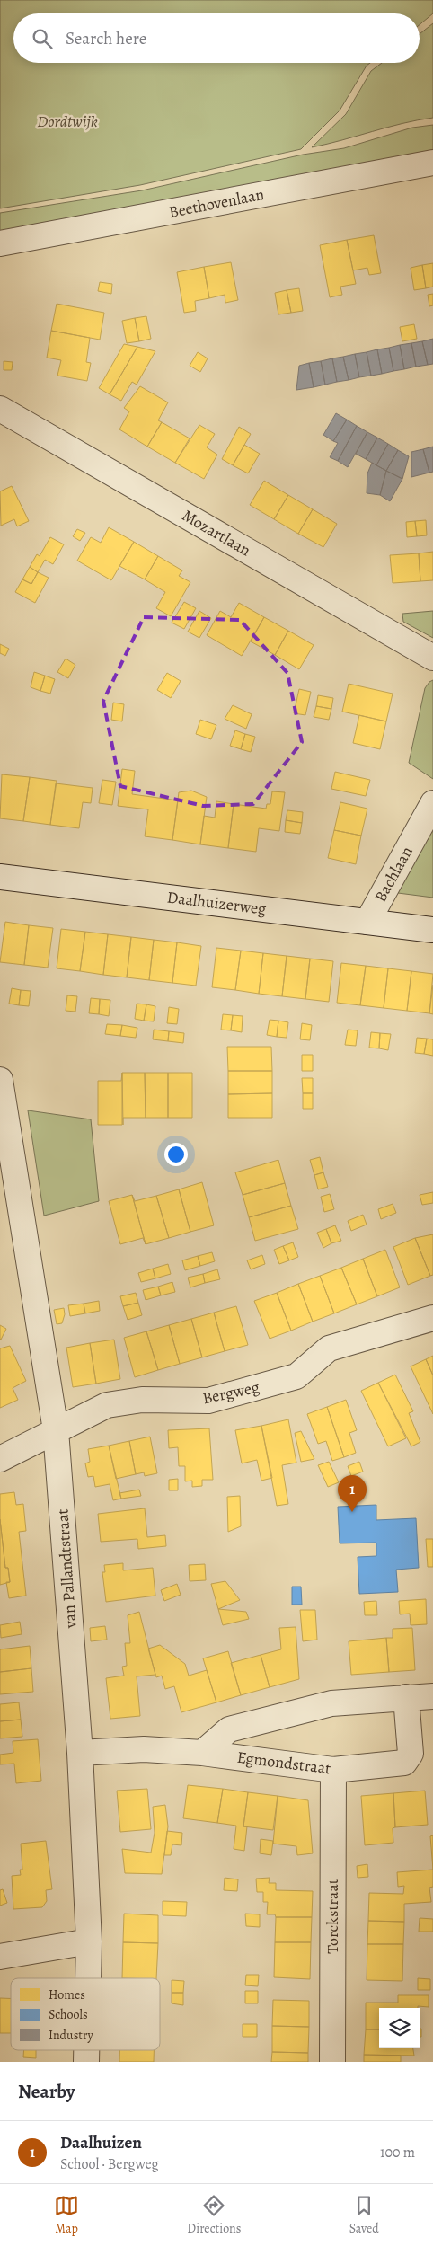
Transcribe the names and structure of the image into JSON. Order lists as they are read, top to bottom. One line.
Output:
{"streets":{"street":["Beethovenlaan","Mozartlaan","Bachlaan","Daalhuizerweg","Bergweg","van Pallandtstraat","Egmondstraat","Torckstraat"]},"crossings":[["Bachlaan","Daalhuizerweg"],["Bergweg","van Pallandtstraat"],["van Pallandtstraat","Egmondstraat"],["Egmondstraat","Torckstraat"]],"parks":["Dordtwijk"],"legend":["Homes","Schools","Industry"],"page":{"search":"Search here","pins":"1","heading":"Nearby","list":[{"mark":"1","name":"Daalhuizen","note":"School · Bergweg","value":"100 m"}],"nav":["Map","Directions","Saved"]}}
